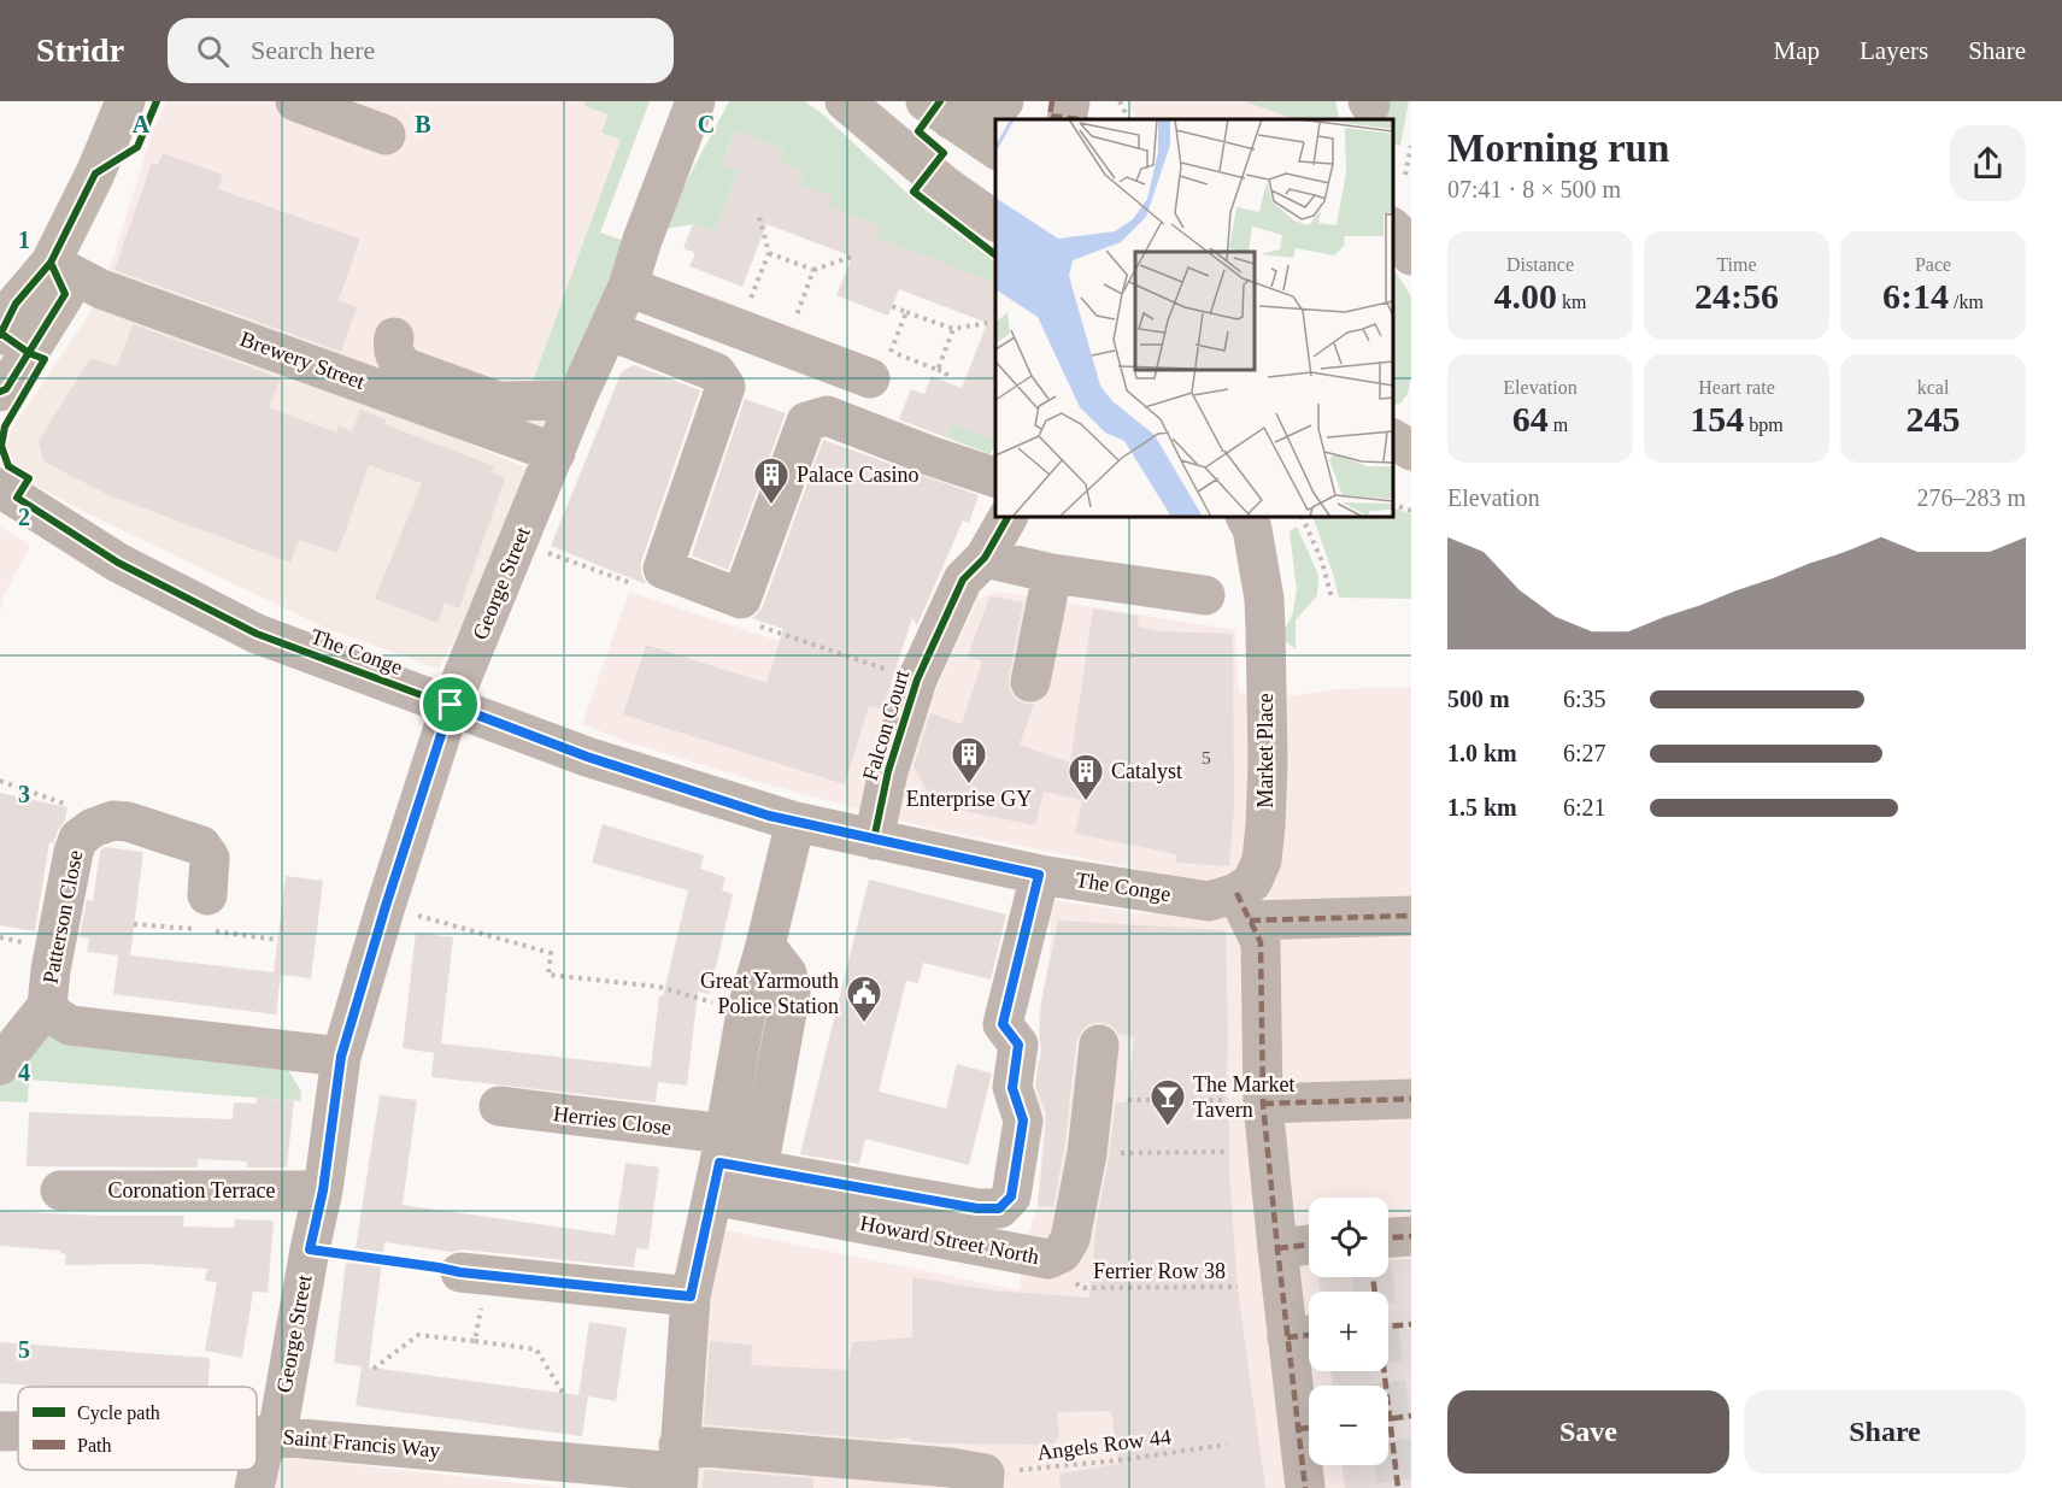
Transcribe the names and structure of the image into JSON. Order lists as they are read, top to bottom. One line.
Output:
{"streets":{"street":["Brewery Street","George Street","The Conge","Falcon Court","Market Place","Patterson Close","Herries Close","Coronation Terrace","Howard Street North","Saint Francis Way"],"path":["Ferrier Row 38","Angels Row 44"]},"crossings":[["Brewery Street","George Street"],["George Street","The Conge"],["George Street","Patterson Close"],["George Street","Coronation Terrace"],["George Street","Saint Francis Way"],["The Conge","Falcon Court"],["The Conge","Market Place"],["Herries Close","Howard Street North"],["Howard Street North","Ferrier Row 38"],["Saint Francis Way","Angels Row 44"]],"places":{"building":["Palace Casino","Enterprise GY","Catalyst"],"public building":["Great Yarmouth Police Station"],"bar":["The Market Tavern"]},"house_numbers":["5"],"legend":["Cycle path","Path"],"page":{"header":"Stridr","search":"Search here","nav":["Map","Layers","Share"],"heading":["Morning run","07:41 · 8 × 500 m"],"stats":[["Distance","4.00 km"],["Time","24:56"],["Pace","6:14 /km"],["Elevation","64 m"],["Heart rate","154 bpm"],["kcal","245"]],"chart":["Elevation","276–283 m"],"list":[{"name":"500 m","note":"6:35"},{"name":"1.0 km","note":"6:27"},{"name":"1.5 km","note":"6:21"}],"map_buttons":["+","−"],"buttons":["Save","Share"]},"grid":{"columns":["A","B","C"],"rows":["1","2","3","4","5"]}}
